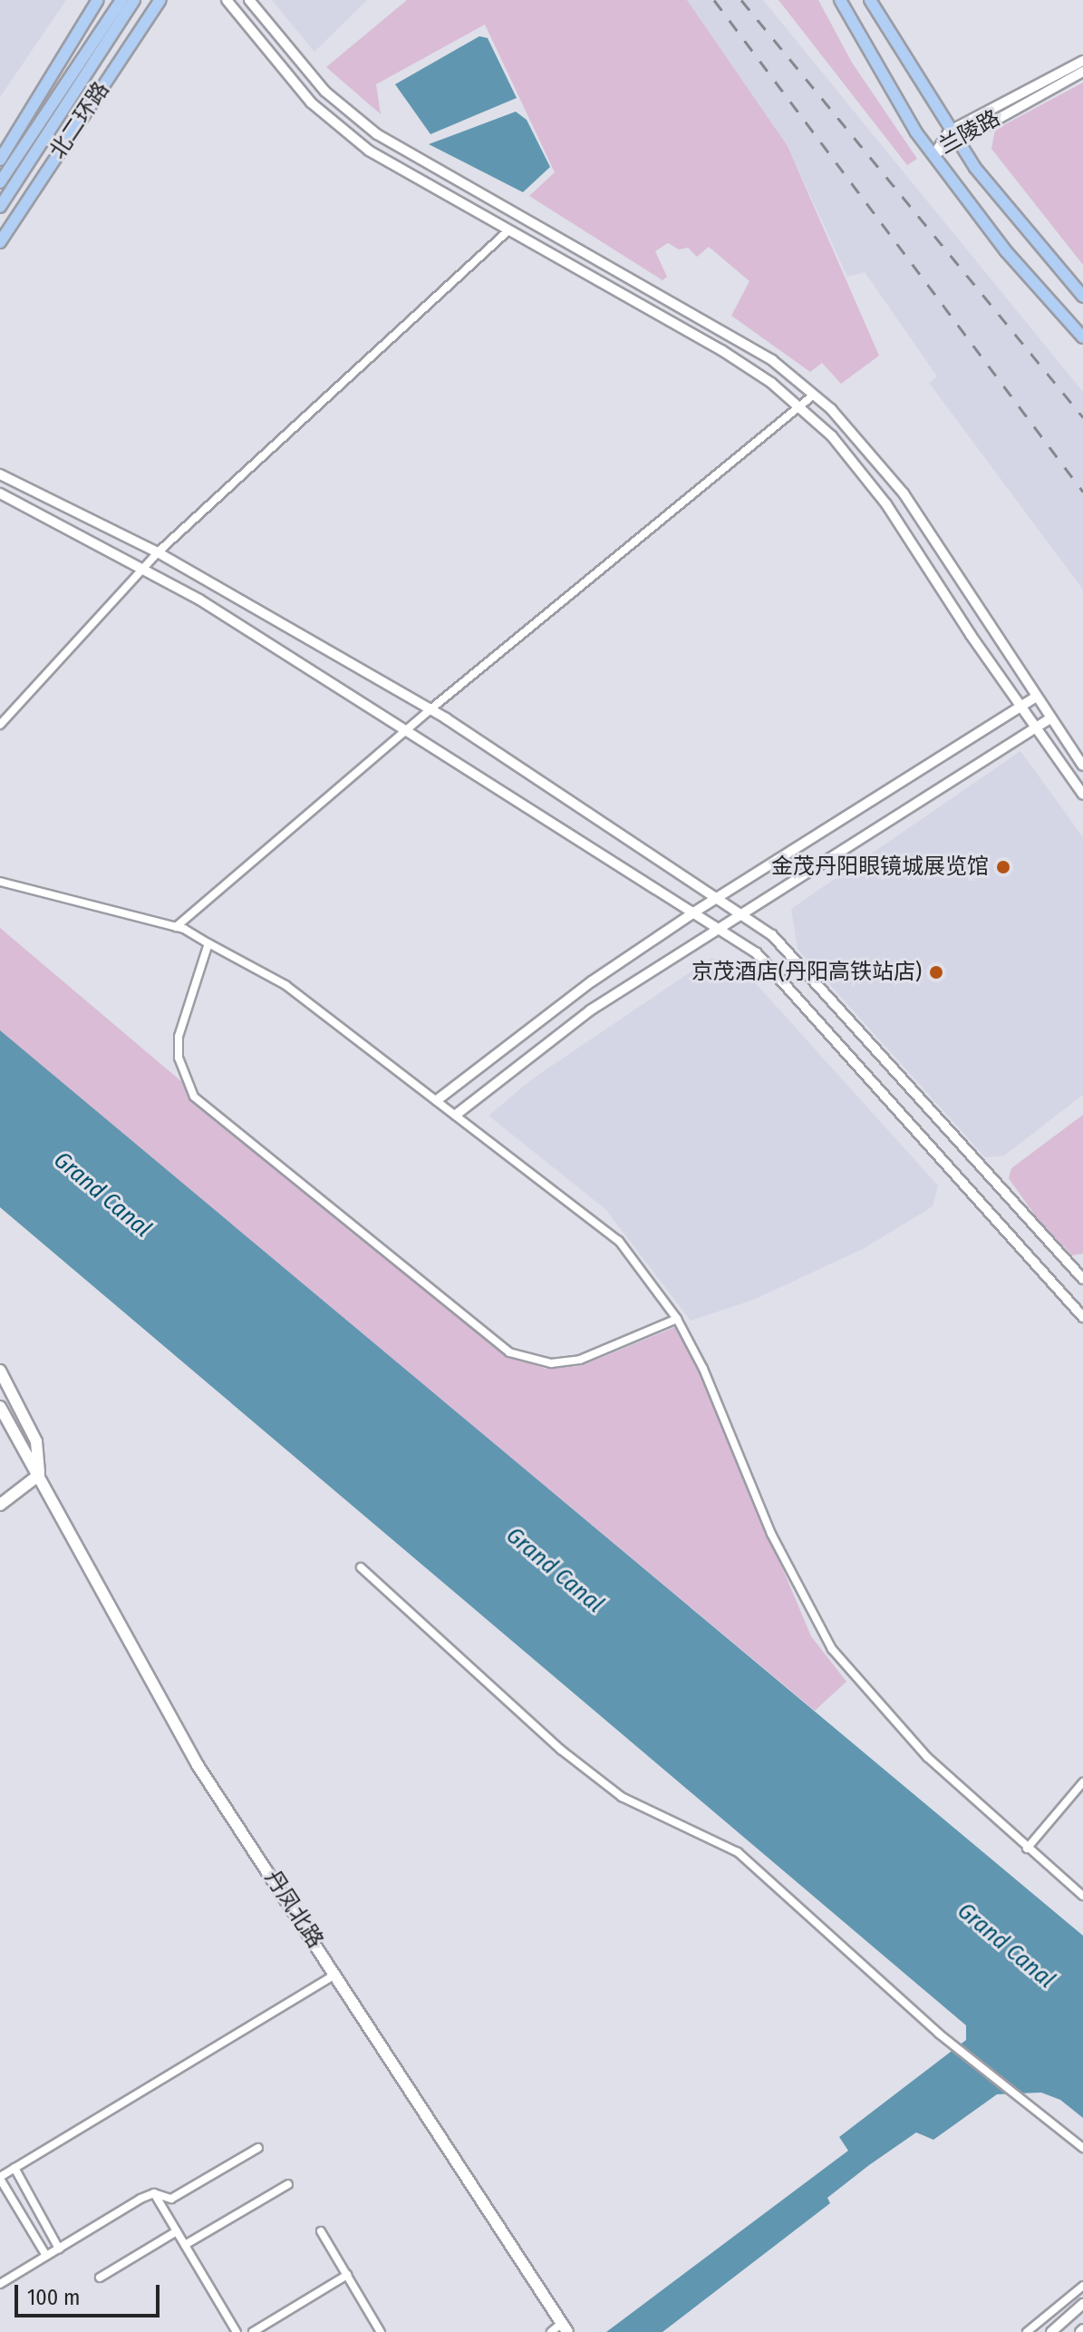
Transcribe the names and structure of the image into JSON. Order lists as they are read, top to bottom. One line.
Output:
{"streets":{"main road":["北二环路","丹凤北路"],"street":["兰陵路"]},"water":["Grand Canal"],"places":["金茂丹阳眼镜城展览馆","京茂酒店(丹阳高铁站店)"],"scale_bar":"100 m"}
